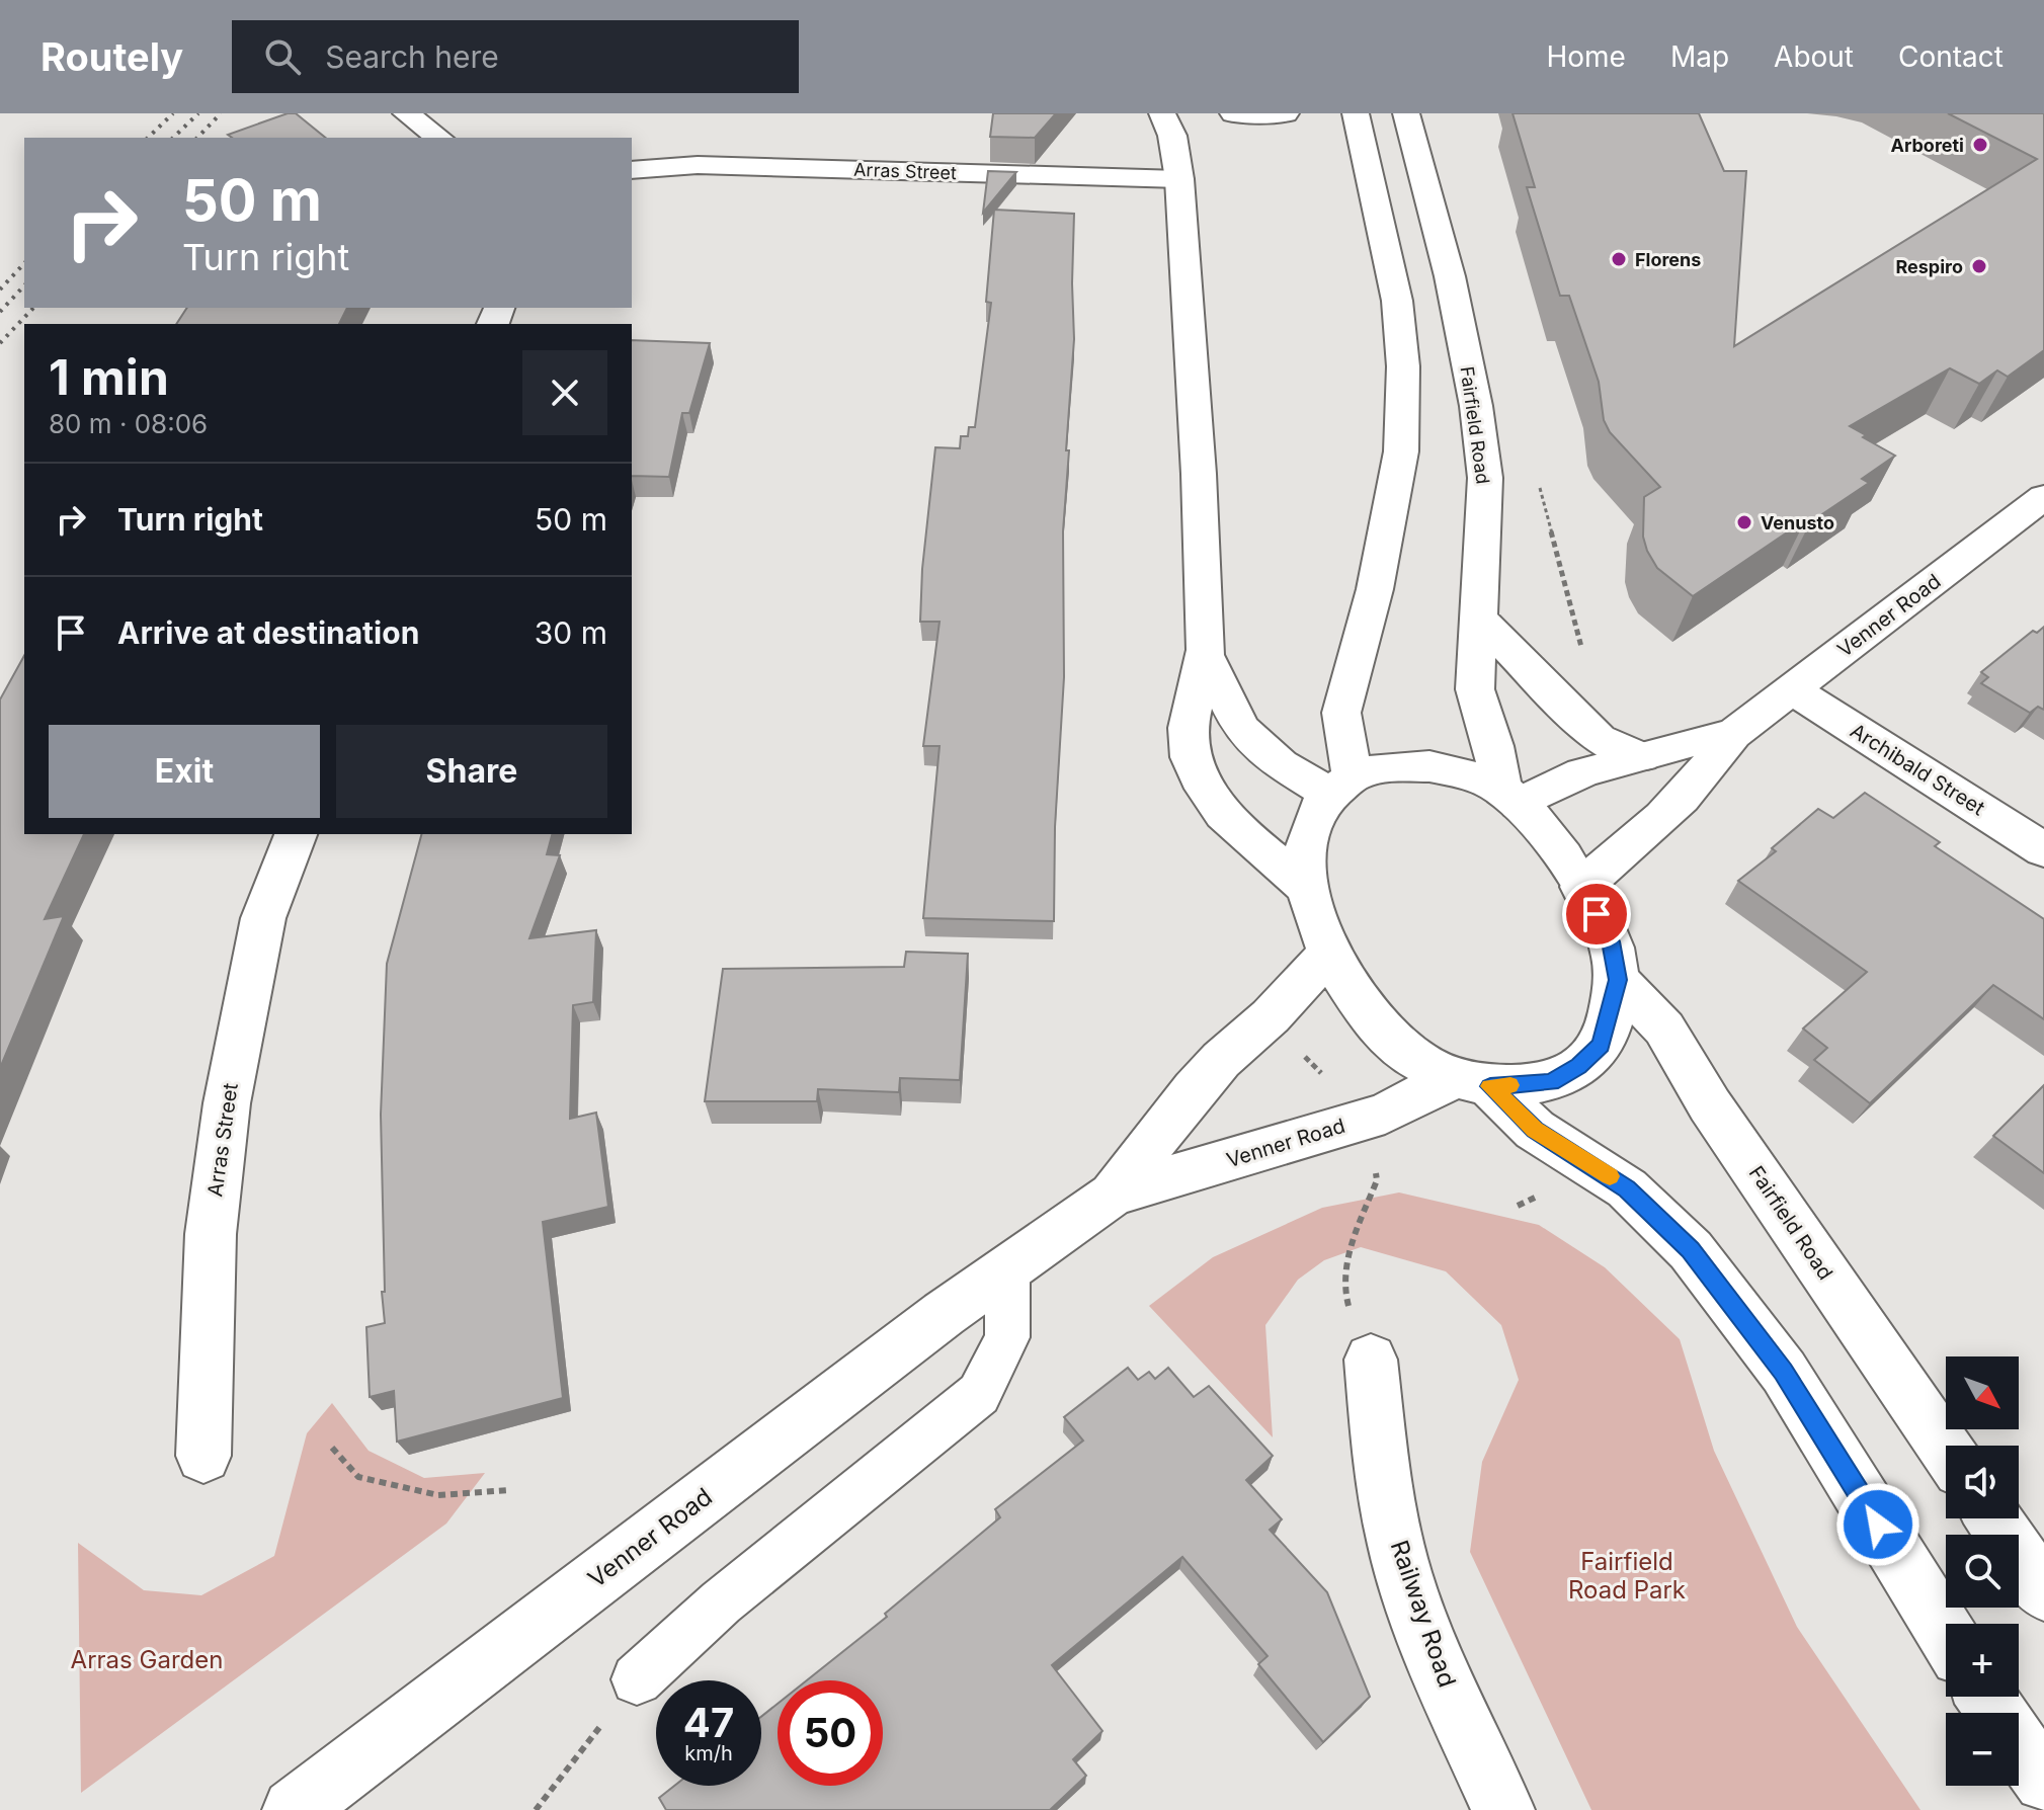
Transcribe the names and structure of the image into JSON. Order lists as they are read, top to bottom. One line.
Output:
{"streets":{"street":["Arras Street","Fairfield Road","Venner Road","Archibald Street","Railway Road"]},"crossings":[["Fairfield Road","Venner Road"],["Venner Road","Archibald Street"]],"parks":["Fairfield Road Park","Arras Garden"],"places":["Arboreti","Florens","Respiro","Venusto"],"north":"bottom right","page":{"header":"Routely","search":"Search here","nav":["Home","Map","About","Contact"],"turn":["50 m","Turn right"],"heading":["1 min","80 m · 08:06"],"list":[{"name":"Turn right","value":"50 m"},{"name":"Arrive at destination","value":"30 m"}],"buttons":["Exit","Share"],"map_buttons":["+","−"],"speed":"47 km/h","limit":"50"}}
